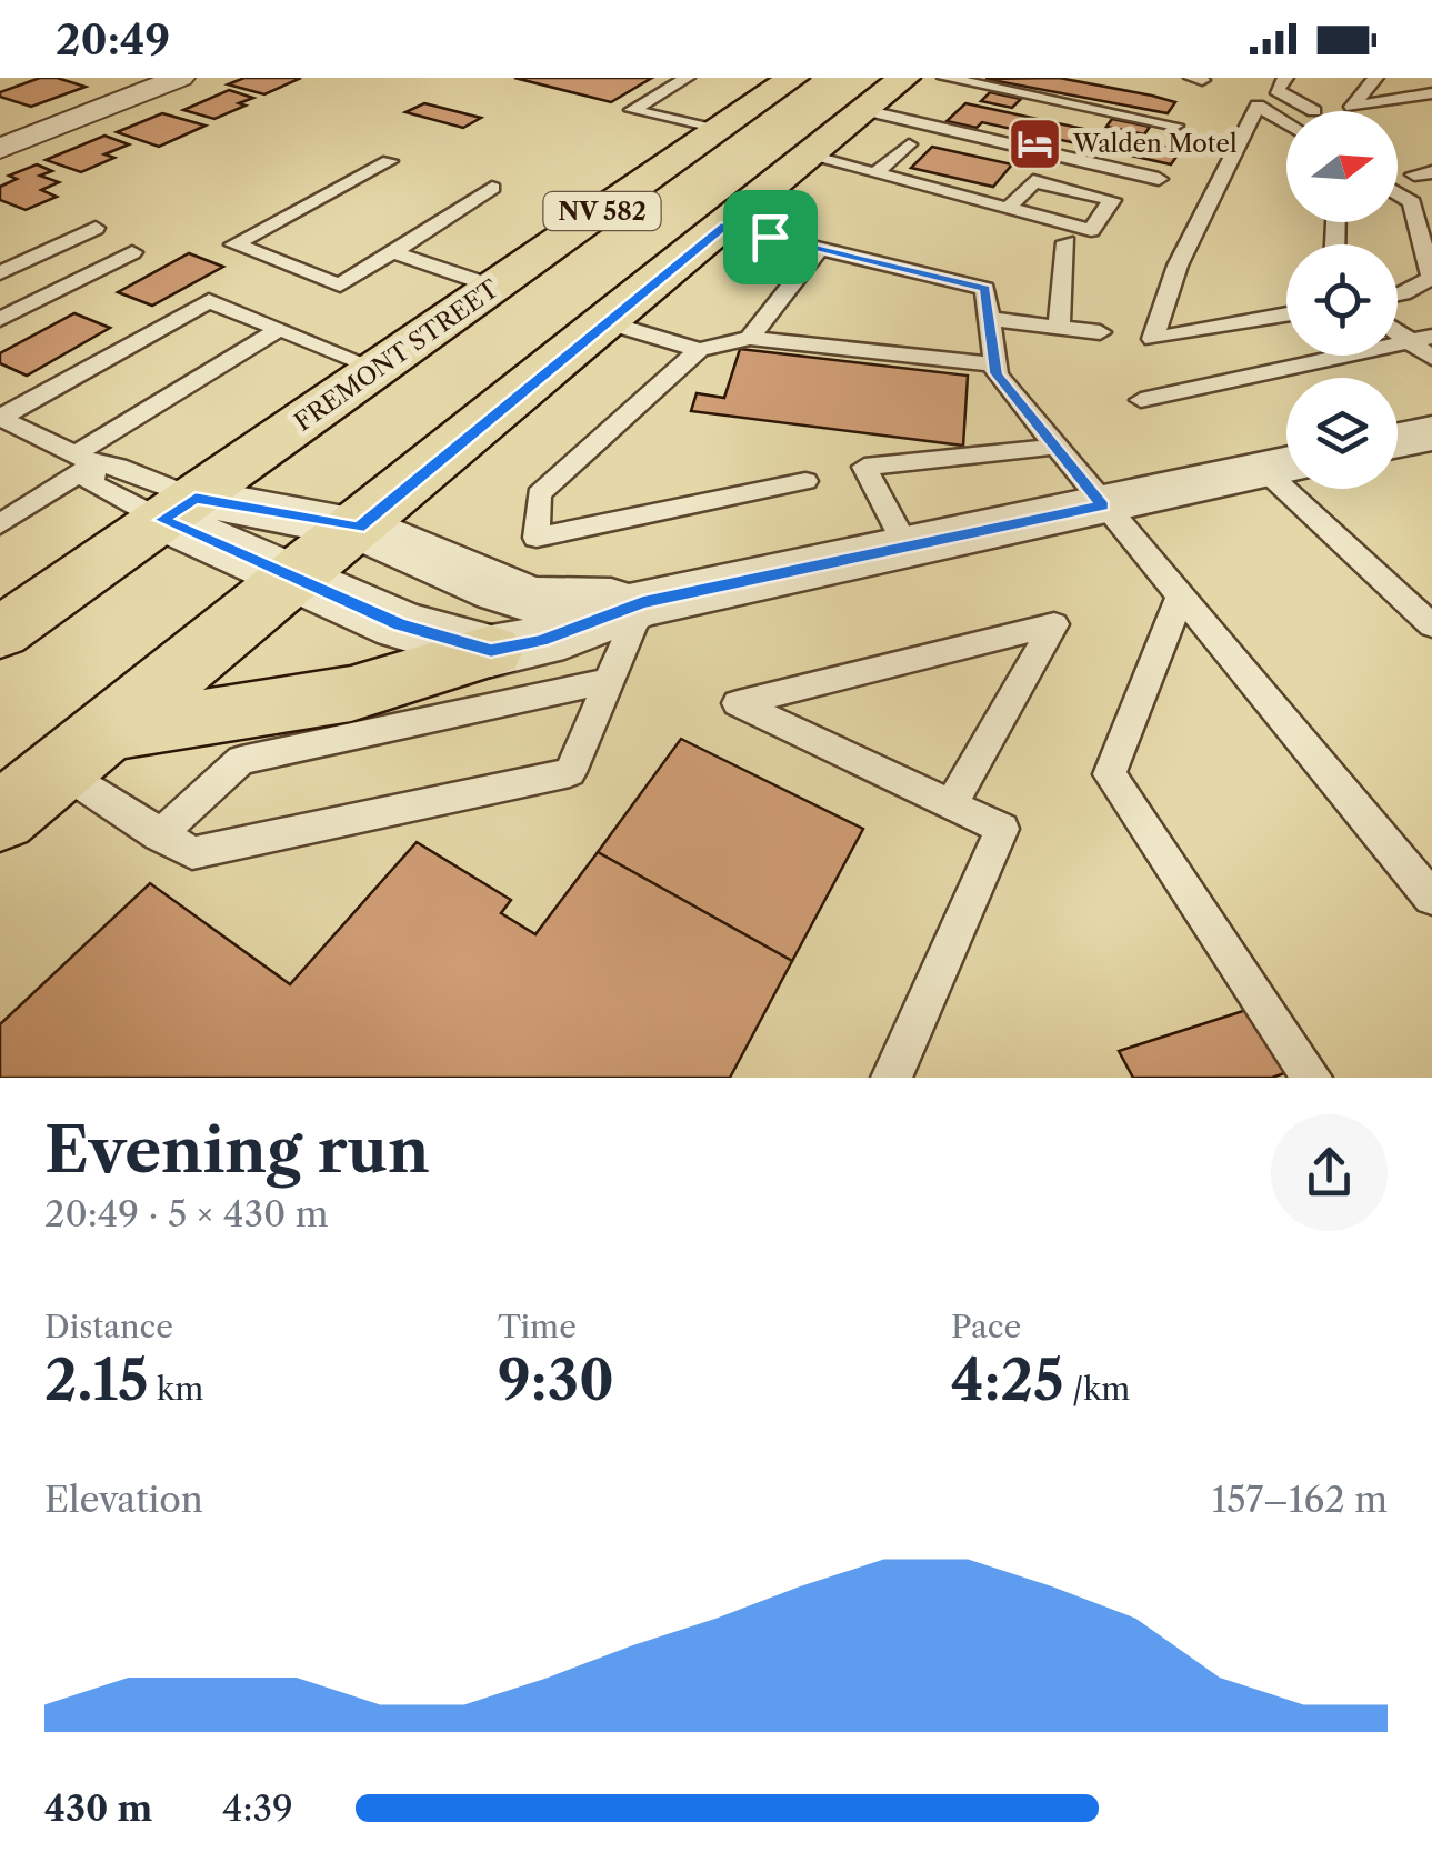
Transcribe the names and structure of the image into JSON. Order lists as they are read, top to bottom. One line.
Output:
{"streets":{"main road":["NV 582","FREMONT STREET"]},"places":{"hotel":["Walden Motel"]},"north":"right","page":{"status":"20:49","heading":["Evening run","20:49 · 5 × 430 m"],"stats":[["Distance","2.15 km"],["Time","9:30"],["Pace","4:25 /km"]],"chart":["Elevation","157–162 m"],"list":[{"name":"430 m","note":"4:39"}]}}
